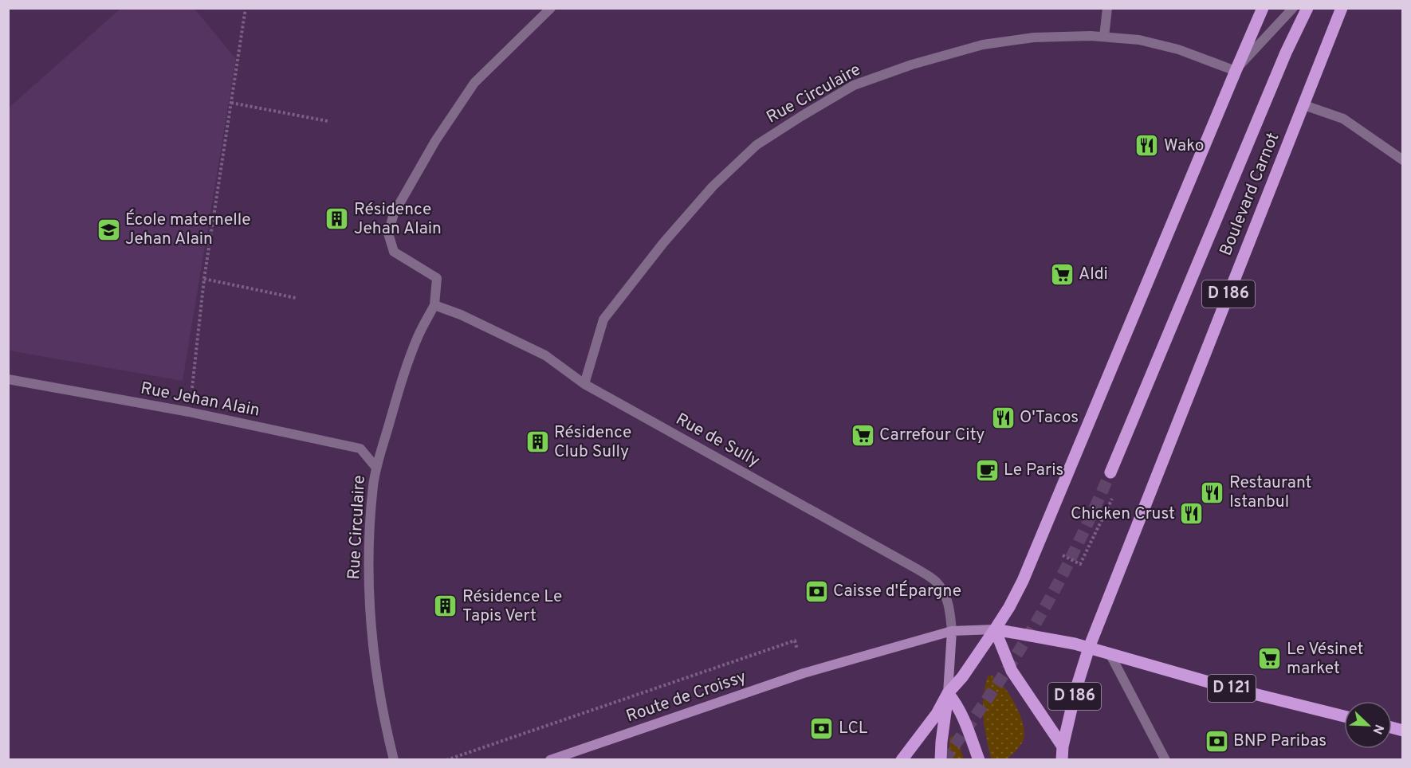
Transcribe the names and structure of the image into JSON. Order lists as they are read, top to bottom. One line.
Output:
{"streets":{"main road":["Boulevard Carnot","D 186","D 121","Route de Croissy"],"street":["Rue Circulaire","Rue Jehan Alain","Rue de Sully"]},"crossings":[["Rue Circulaire","Rue Jehan Alain"],["Rue Circulaire","Rue de Sully"],["Boulevard Carnot","D 186"],["Boulevard Carnot","D 121"],["D 186","D 121"],["Rue de Sully","Route de Croissy"]],"places":{"restaurant":["Wako","O'Tacos","Restaurant Istanbul","Chicken Crust"],"building":["Résidence Jehan Alain","Résidence Club Sully","Résidence Le Tapis Vert"],"school or university":["École maternelle Jehan Alain"],"supermarket":["Aldi","Carrefour City","Le Vésinet market"],"cafe":["Le Paris"],"bank":["Caisse d'Épargne","LCL","BNP Paribas"]},"north":"bottom right"}
